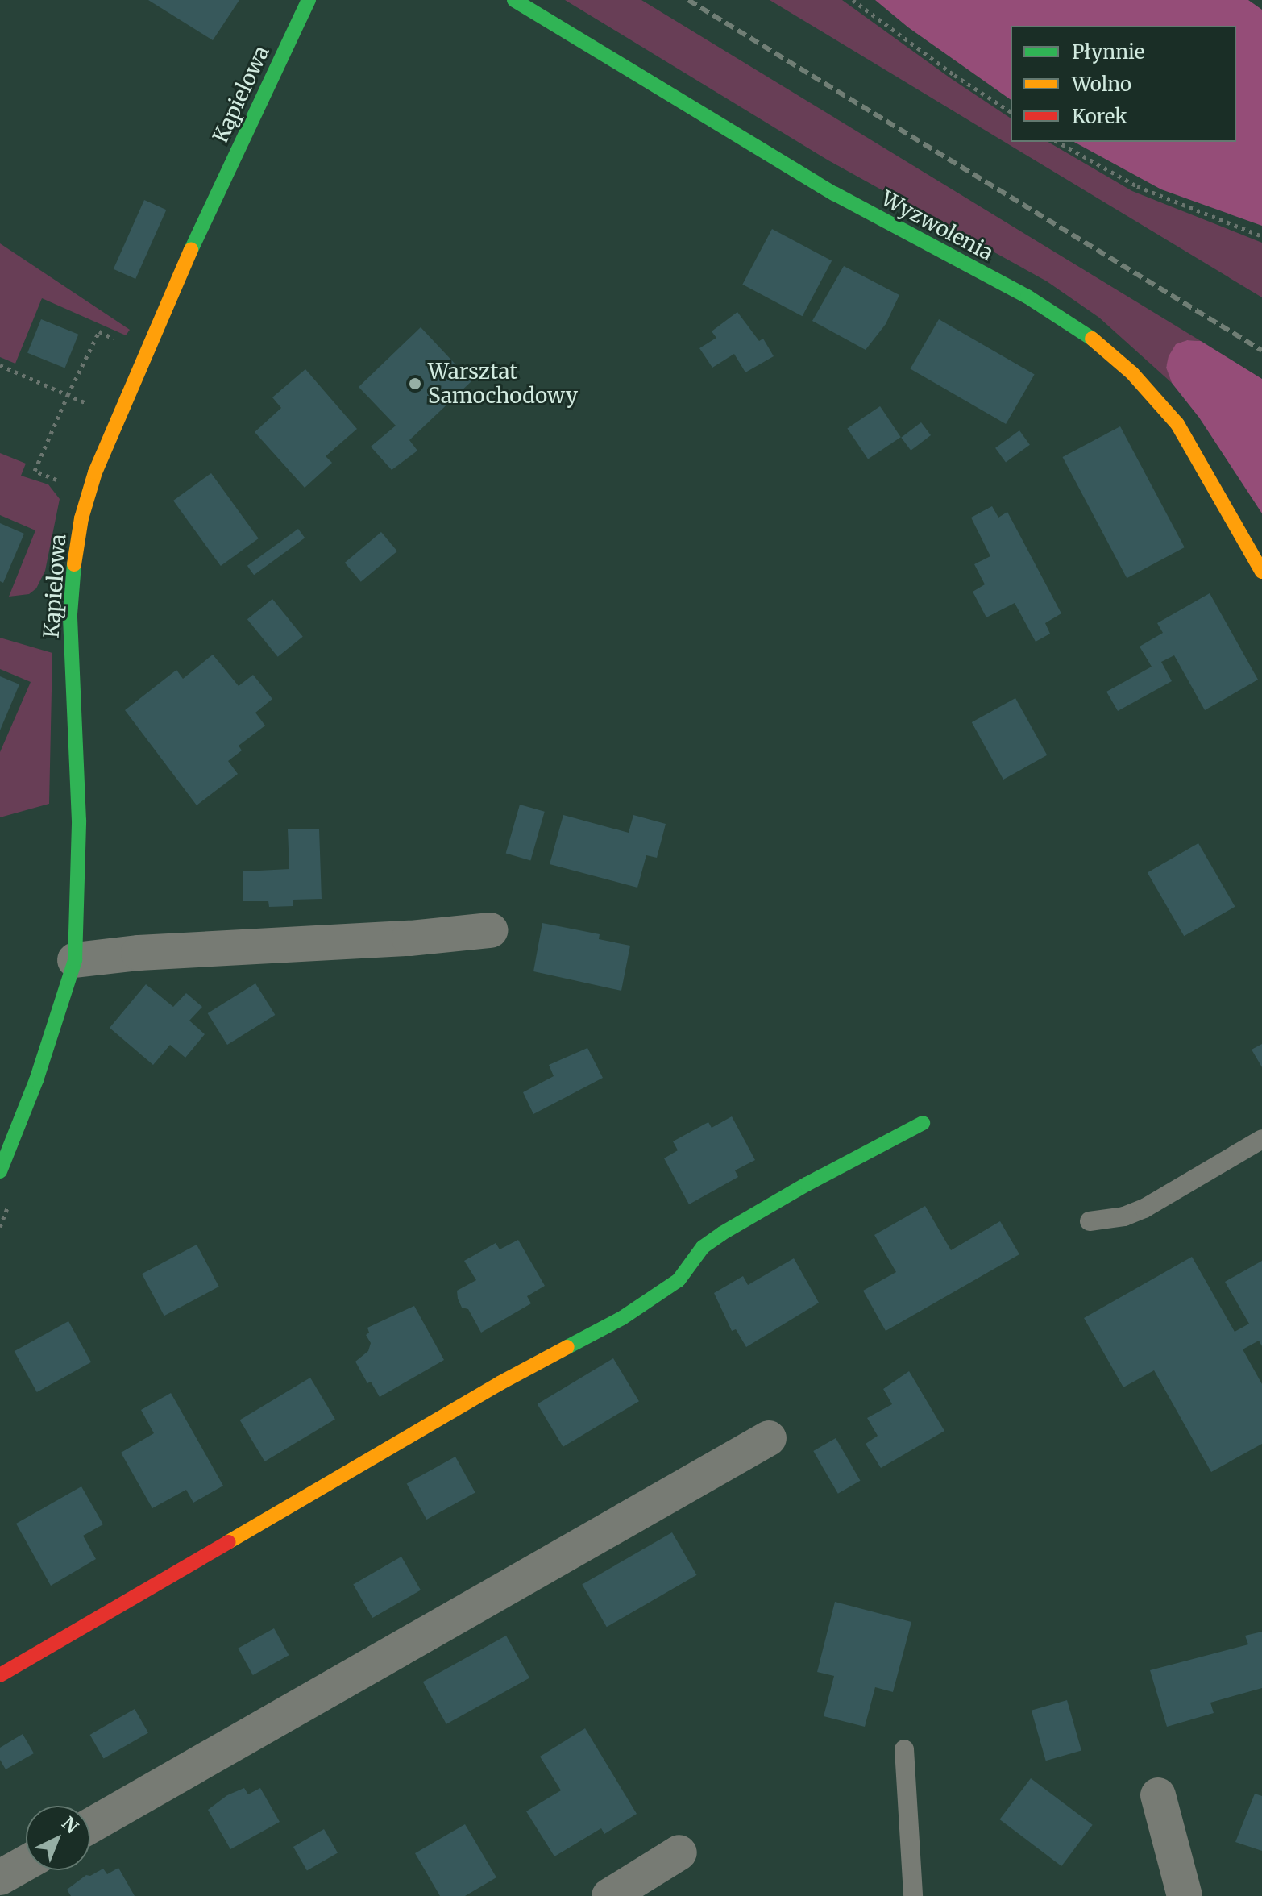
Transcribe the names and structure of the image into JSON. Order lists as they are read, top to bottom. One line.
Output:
{"streets":{"street":["Kąpielowa","Wyzwolenia"]},"places":["Warsztat Samochodowy"],"legend":["Płynnie","Wolno","Korek"],"north":"top right"}
